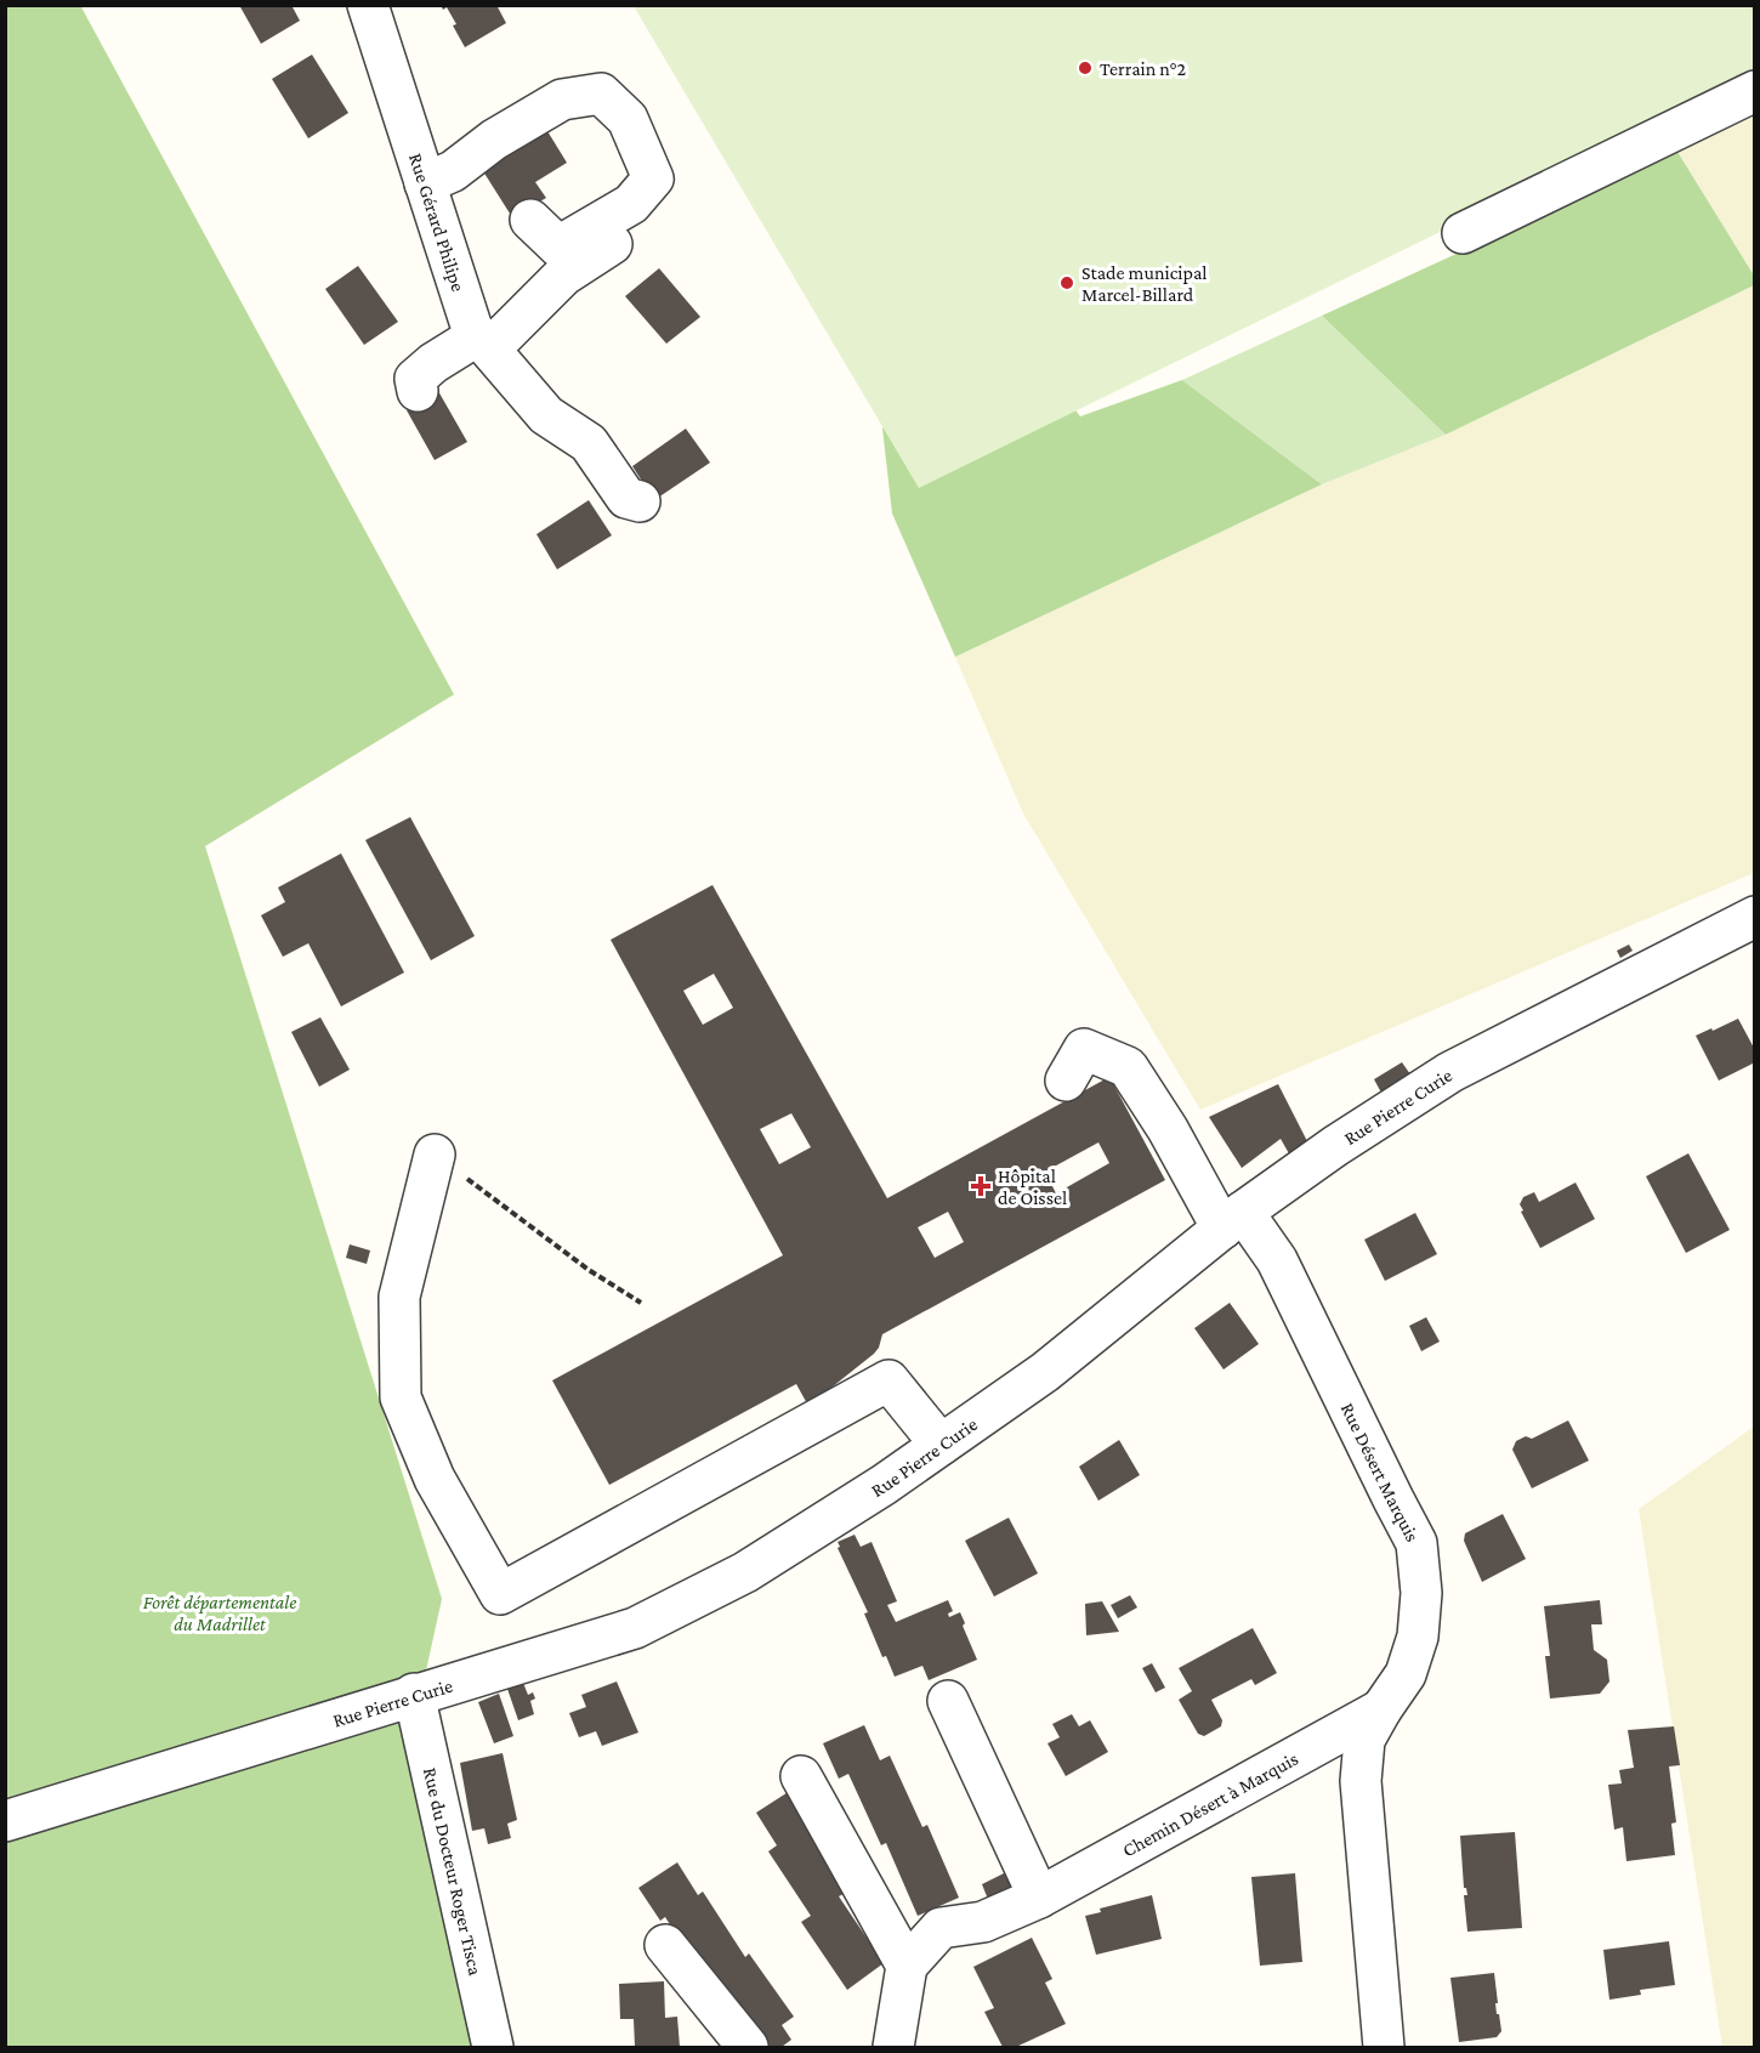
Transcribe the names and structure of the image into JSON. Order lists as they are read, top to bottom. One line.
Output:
{"streets":{"street":["Rue Gérard Philipe","Rue Pierre Curie","Rue Désert Marquis","Chemin Désert à Marquis","Rue du Docteur Roger Tisca"]},"crossings":[["Rue Pierre Curie","Rue Désert Marquis"],["Rue Pierre Curie","Rue du Docteur Roger Tisca"],["Rue Désert Marquis","Chemin Désert à Marquis"]],"parks":["Forêt départementale du Madrillet"],"places":{"other":["Terrain n°2","Stade municipal Marcel-Billard"],"health":["Hôpital de Oissel"]}}
